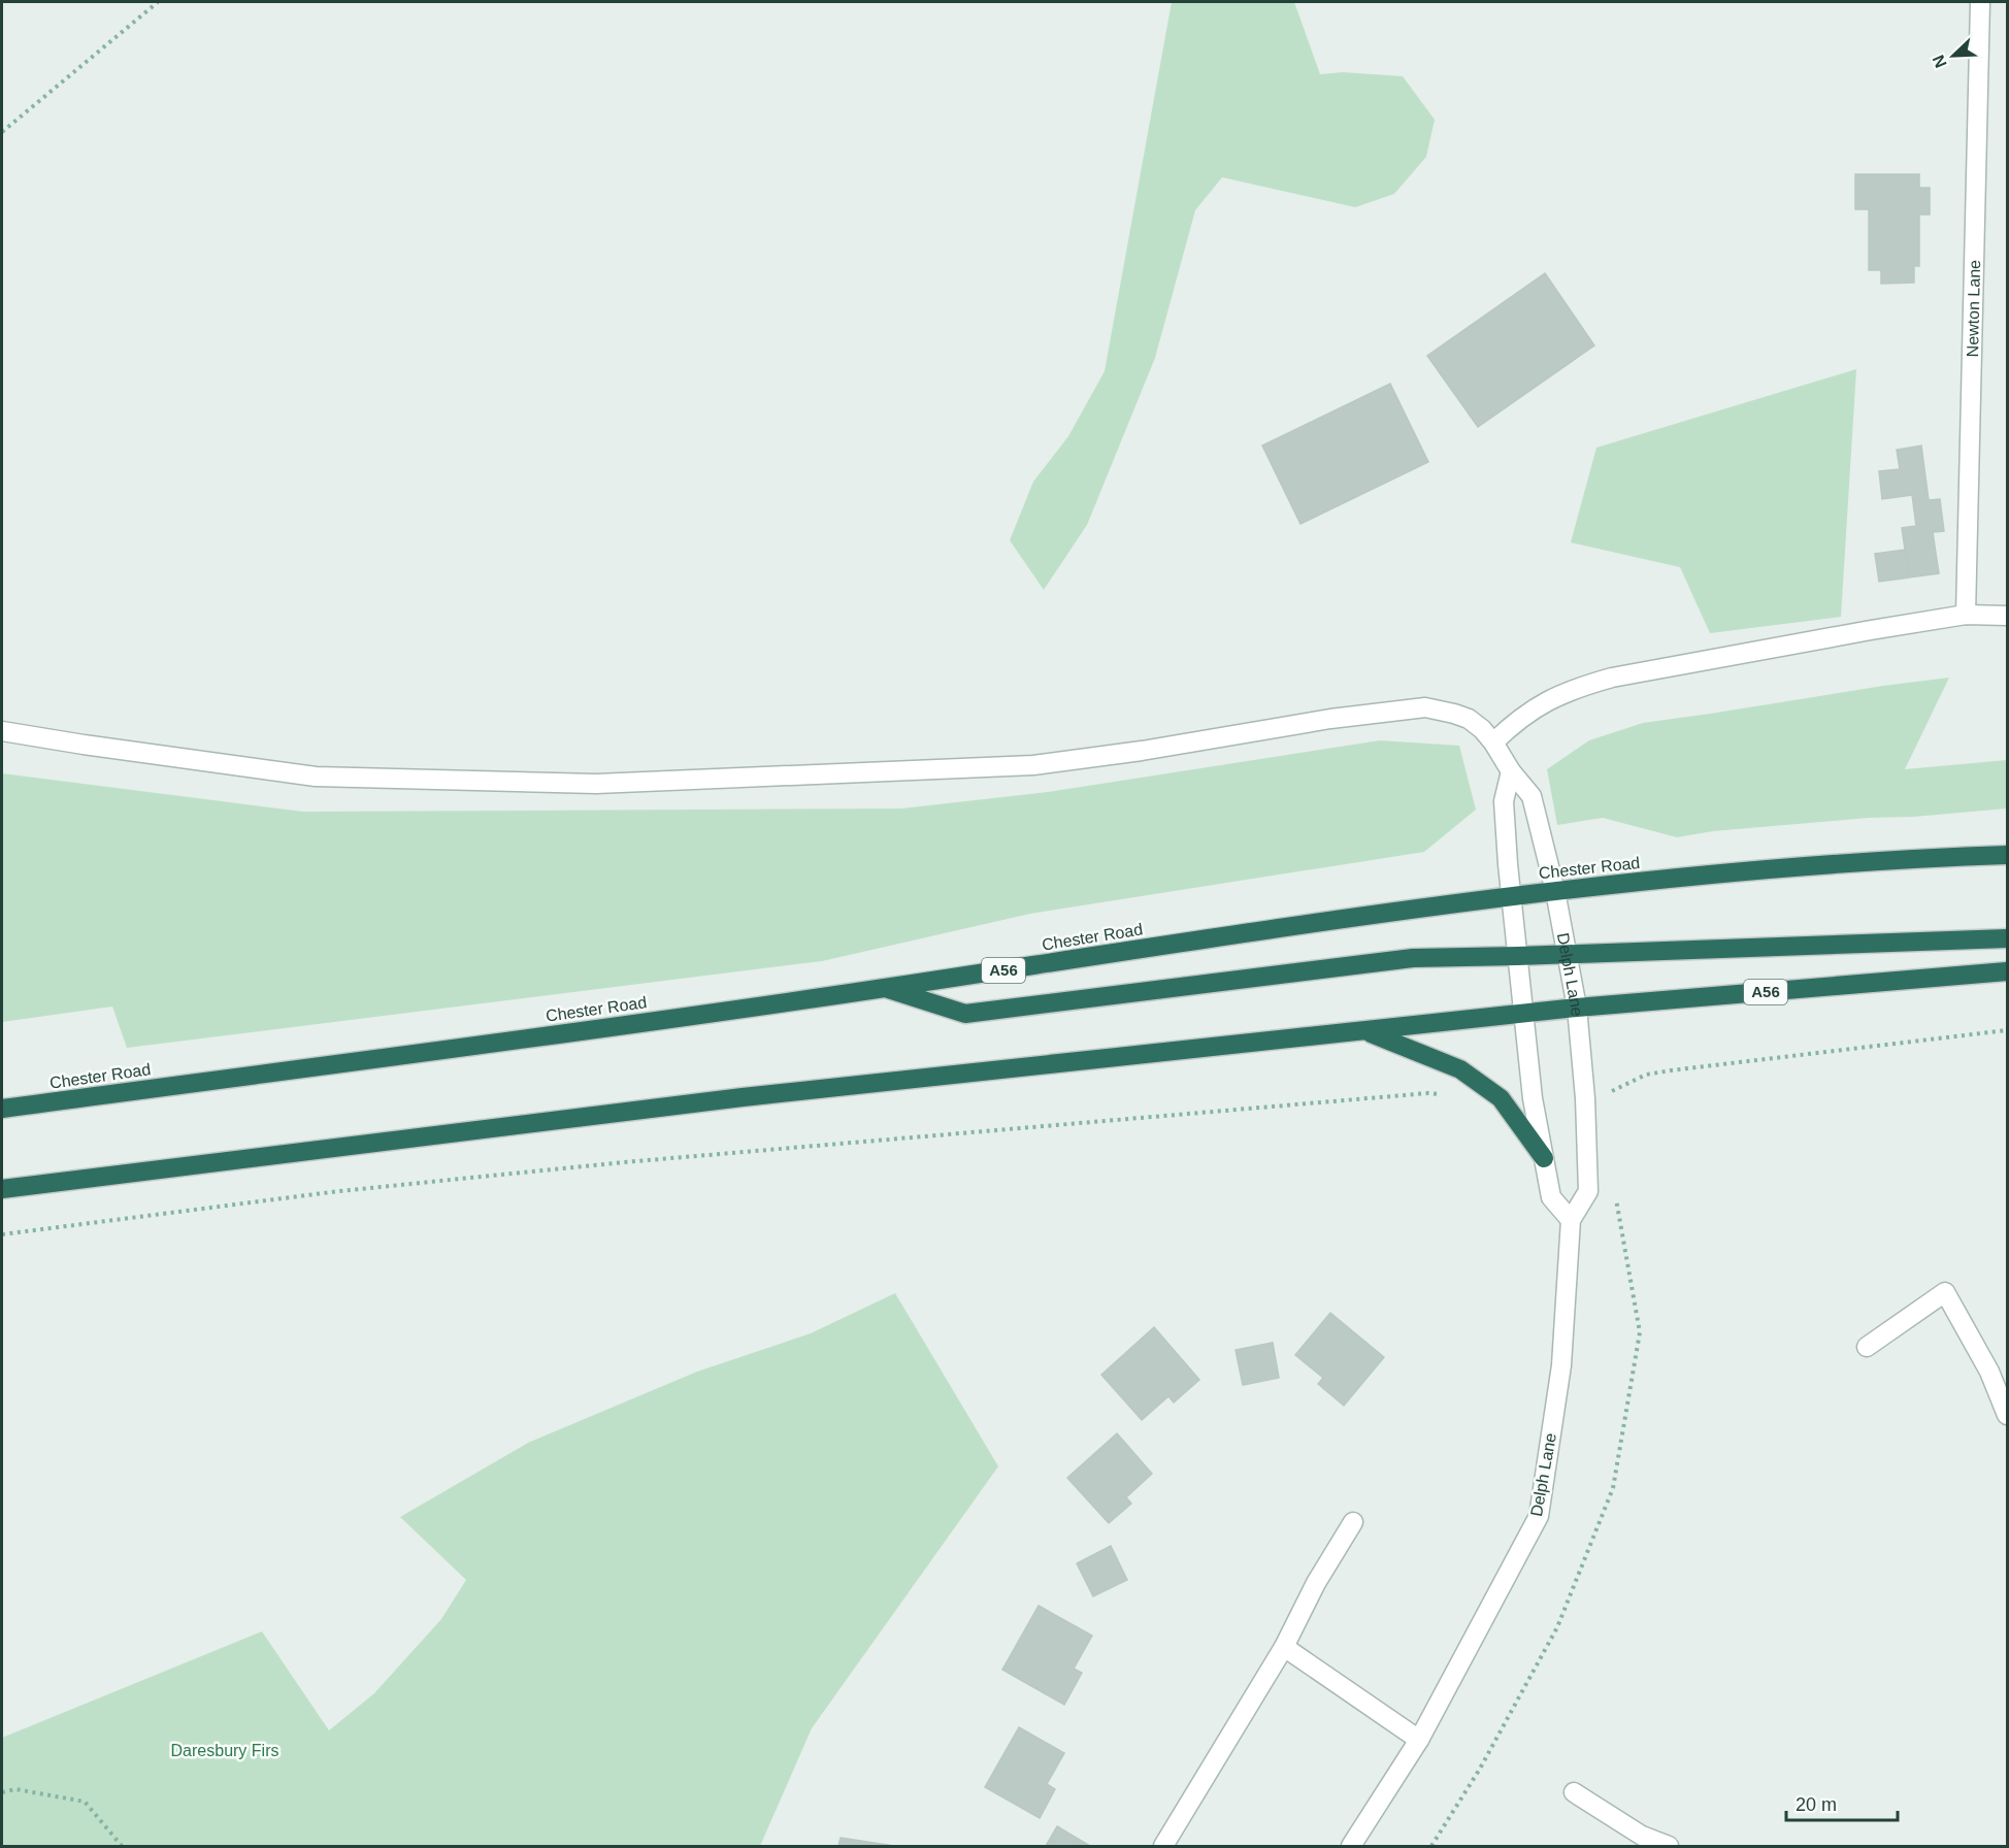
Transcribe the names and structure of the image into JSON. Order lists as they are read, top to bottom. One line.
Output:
{"streets":{"highway":["Chester Road","A56"],"street":["Newton Lane","Delph Lane"]},"crossings":[["Chester Road","Delph Lane"],["A56","Delph Lane"]],"parks":["Daresbury Firs"],"scale_bar":"20 m","north":"bottom left"}
